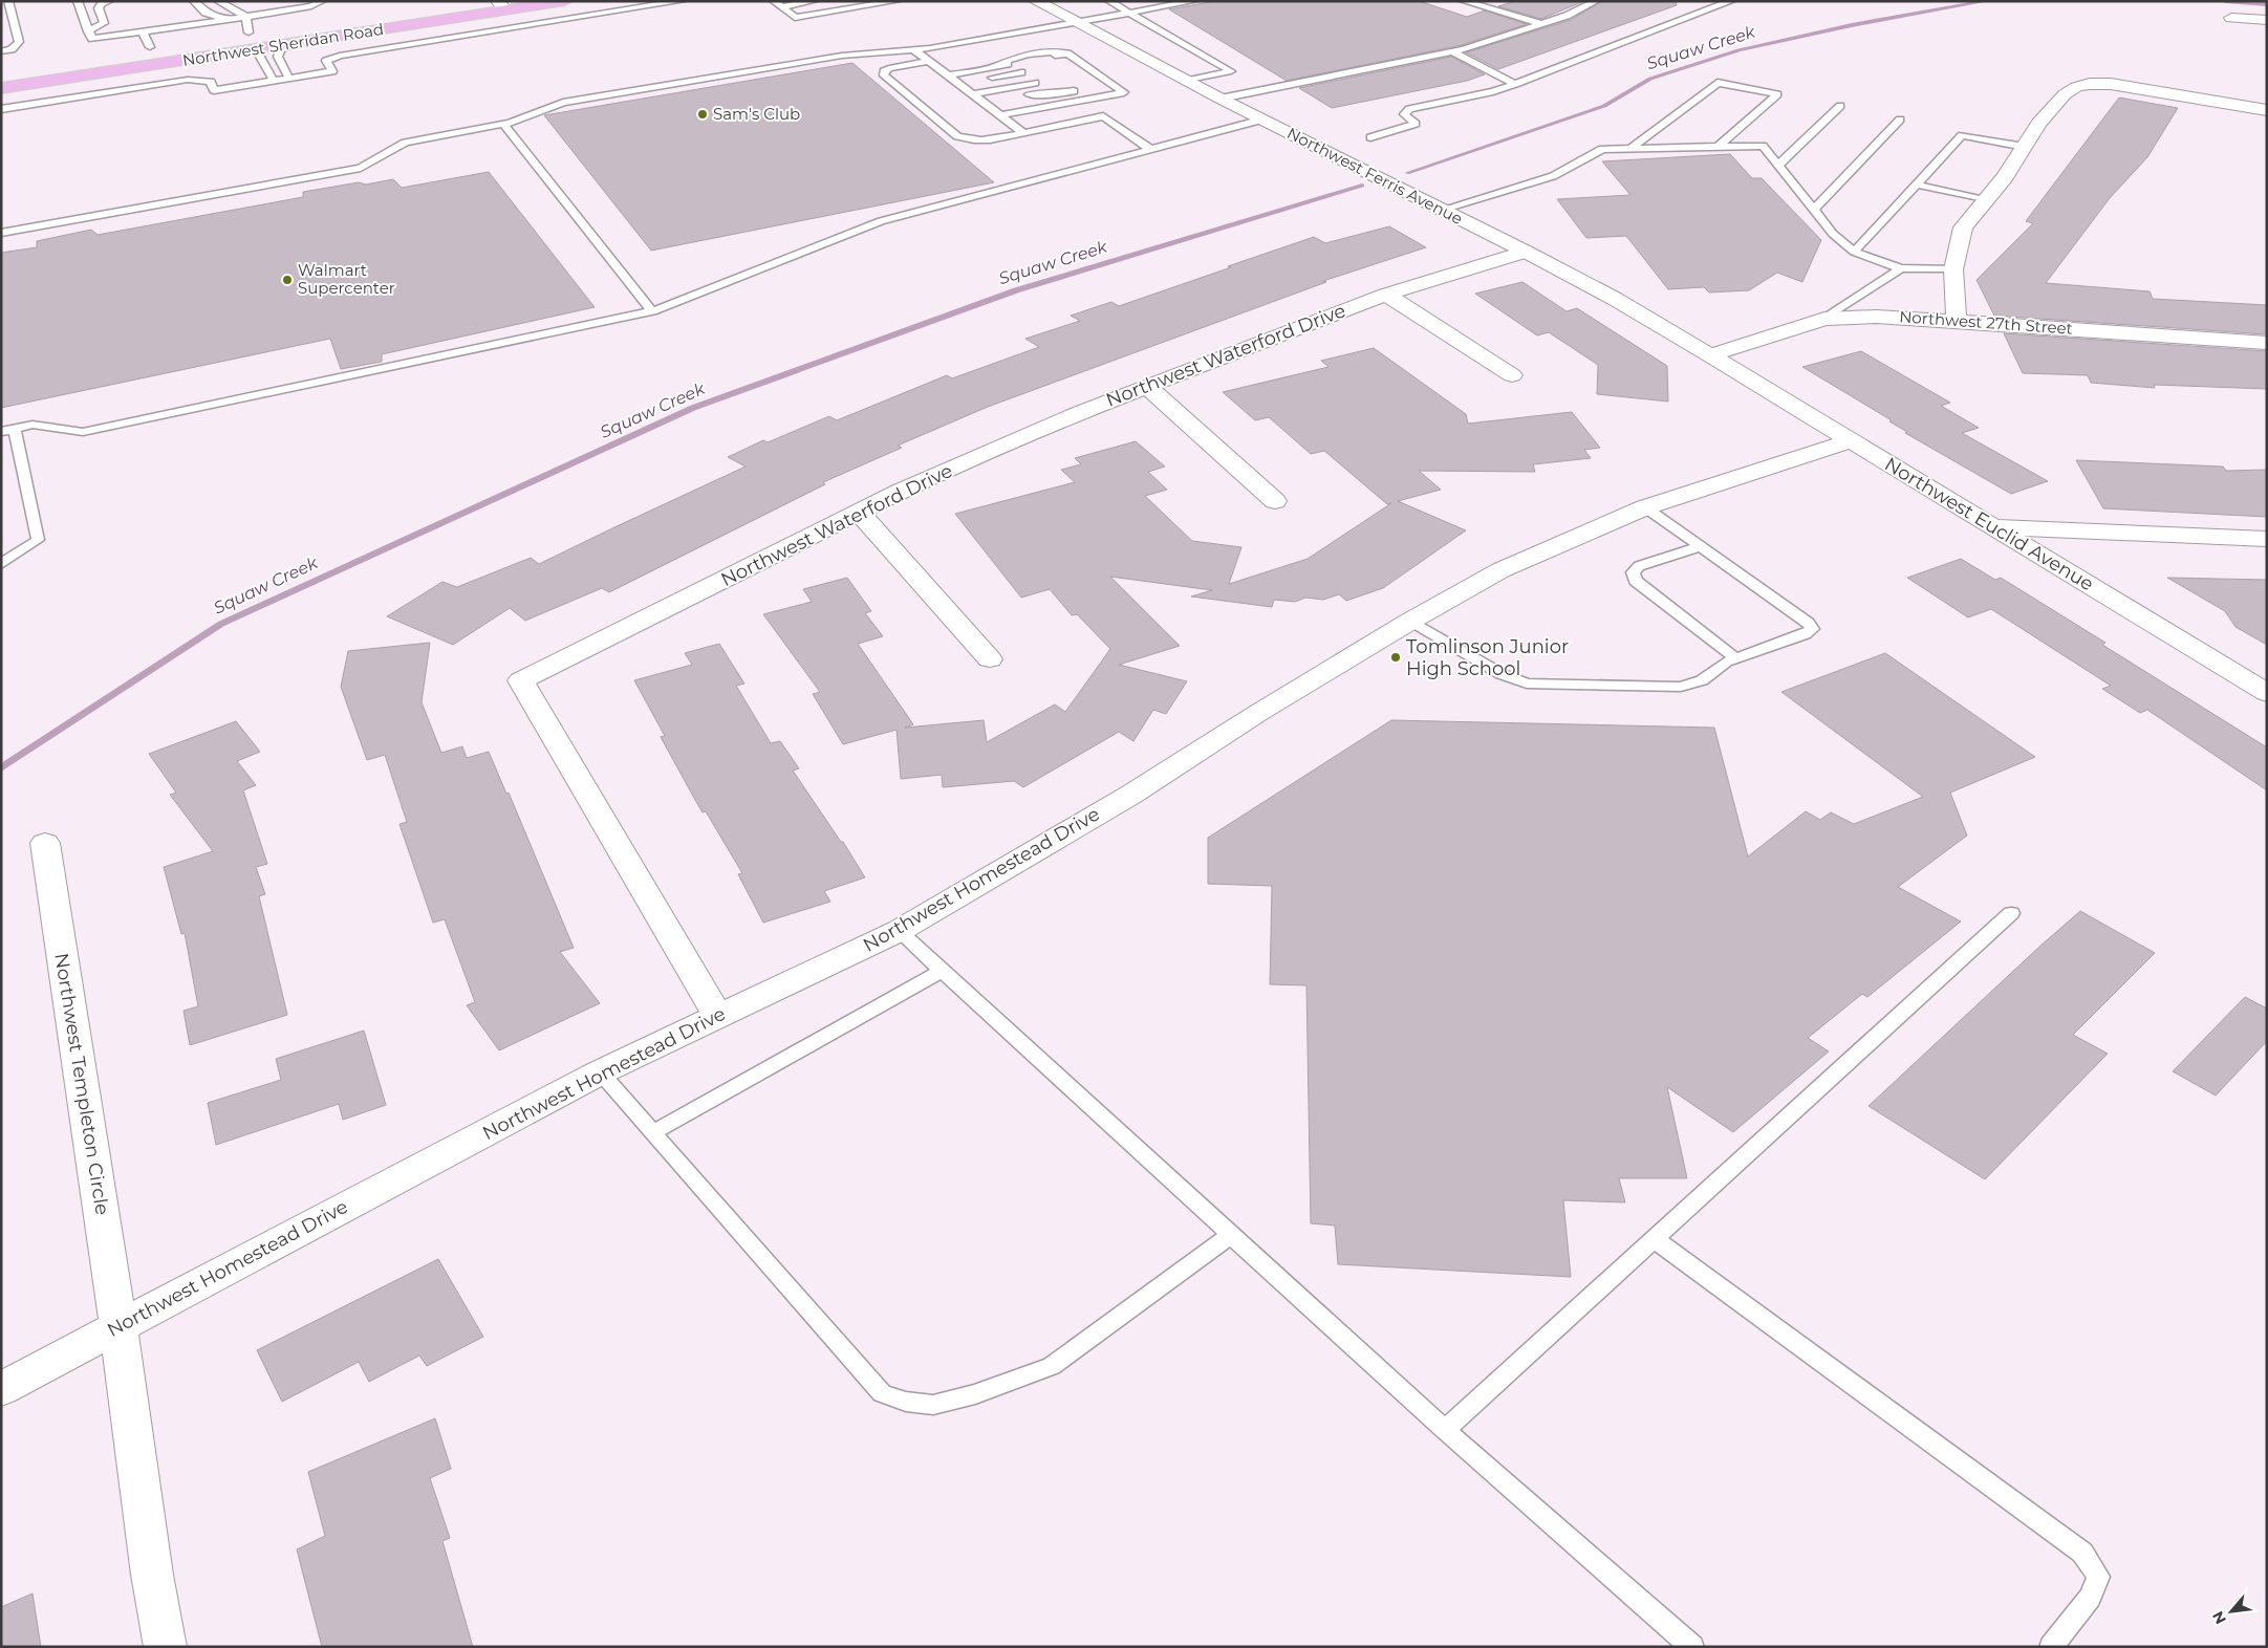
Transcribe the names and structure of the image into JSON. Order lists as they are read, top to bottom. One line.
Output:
{"streets":{"main road":["Northwest Sheridan Road"],"street":["Northwest Ferris Avenue","Northwest 27th Street","Northwest Waterford Drive","Northwest Euclid Avenue","Northwest Homestead Drive","Northwest Templeton Circle"]},"crossings":[["Northwest Ferris Avenue","Northwest 27th Street"],["Northwest Ferris Avenue","Northwest Waterford Drive"],["Northwest Ferris Avenue","Northwest Euclid Avenue"],["Northwest 27th Street","Northwest Euclid Avenue"],["Northwest Waterford Drive","Northwest Homestead Drive"],["Northwest Euclid Avenue","Northwest Homestead Drive"],["Northwest Homestead Drive","Northwest Templeton Circle"]],"water":["Squaw Creek"],"places":["Sam's Club","Walmart Supercenter","Tomlinson Junior High School"],"north":"bottom left"}
